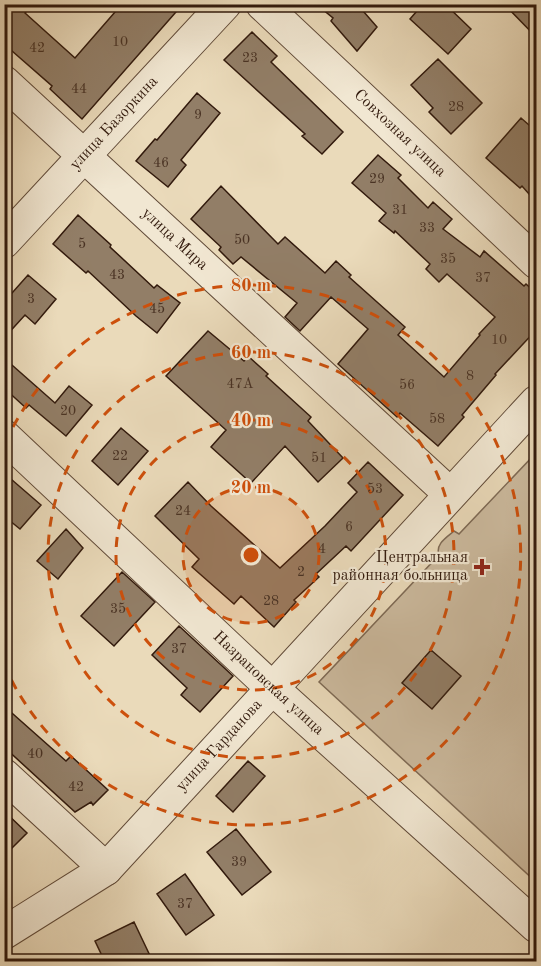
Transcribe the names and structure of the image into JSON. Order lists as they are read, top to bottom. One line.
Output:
{"streets":{"street":["улица Базоркина","Совхозная улица","улица Мира","Назрановская улица","улица Гарданова"]},"crossings":[["улица Базоркина","улица Мира"],["улица Мира","улица Гарданова"],["Назрановская улица","улица Гарданова"]],"places":{"health":["Центральная районная больница"]},"house_numbers":["10","42","23","44","28","9","46","29","31","33","50","5","35","43","37","3","45","10","8","47А","56","20","58","22","51","53","24","6","4","2","28","35","37","40","42","39","37"],"rings":["80 m","60 m","40 m","20 m"]}
